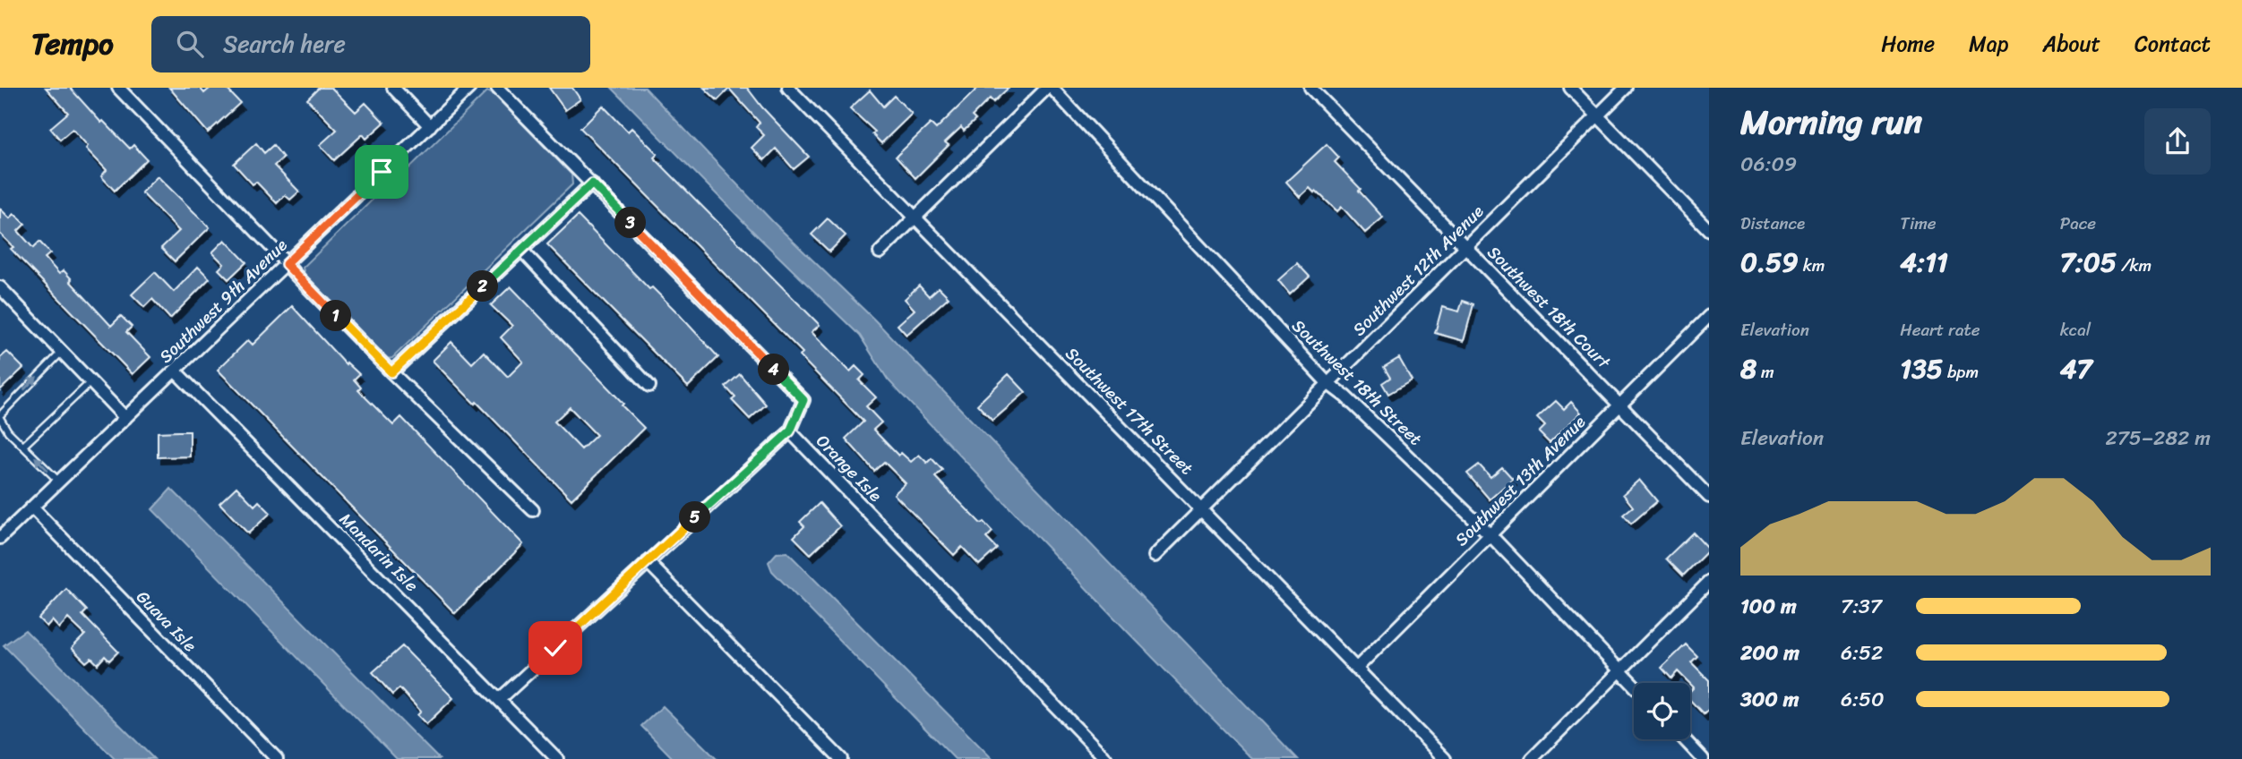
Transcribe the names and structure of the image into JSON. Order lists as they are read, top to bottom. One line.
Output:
{"streets":{"street":["Southwest 12th Avenue","Southwest 9th Avenue","Southwest 18th Court","Southwest 18th Street","Southwest 17th Street","Orange Isle","Southwest 13th Avenue","Mandarin Isle","Guava Isle"]},"crossings":[["Southwest 12th Avenue","Southwest 18th Court"],["Southwest 12th Avenue","Southwest 18th Street"],["Southwest 12th Avenue","Southwest 17th Street"],["Southwest 9th Avenue","Mandarin Isle"],["Southwest 9th Avenue","Guava Isle"],["Southwest 18th Court","Southwest 13th Avenue"],["Southwest 18th Street","Southwest 13th Avenue"],["Southwest 17th Street","Southwest 13th Avenue"]],"page":{"header":"Tempo","search":"Search here","nav":["Home","Map","About","Contact"],"heading":["Morning run","06:09"],"stats":[["Distance","0.59 km"],["Time","4:11"],["Pace","7:05 /km"],["Elevation","8 m"],["Heart rate","135 bpm"],["kcal","47"]],"pins":["3","2","1","4","5"],"chart":["Elevation","275–282 m"],"list":[{"name":"100 m","note":"7:37"},{"name":"200 m","note":"6:52"},{"name":"300 m","note":"6:50"}]}}
